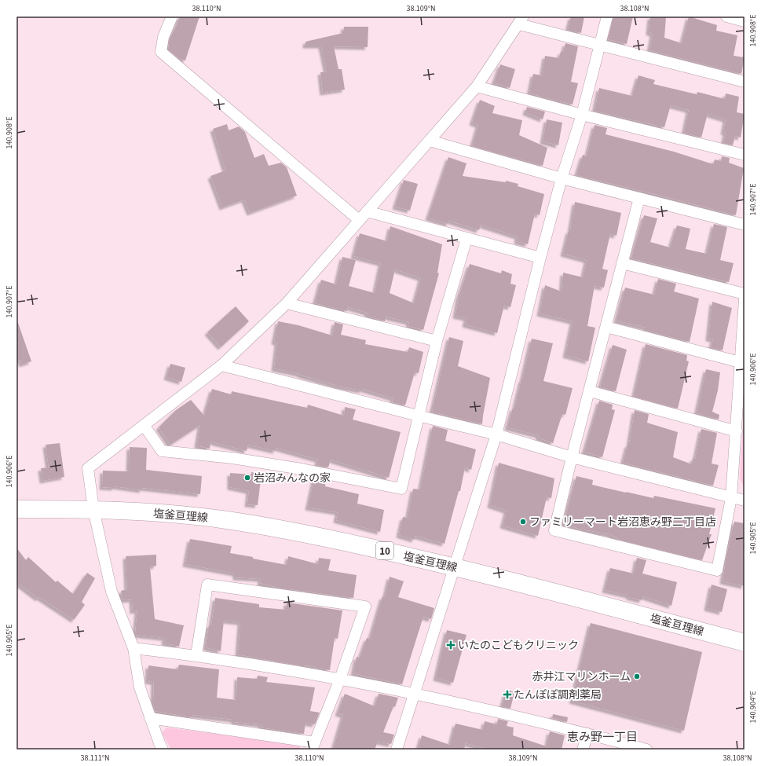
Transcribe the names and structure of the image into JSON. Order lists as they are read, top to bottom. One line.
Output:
{"streets":{"main road":["塩釜亘理線","10"]},"districts":["恵み野一丁目"],"places":{"other":["岩沼みんなの家","ファミリーマート岩沼恵み野二丁目店","赤井江マリンホーム"],"health":["いたのこどもクリニック","たんぽぽ調剤薬局"]},"coordinates":["38.110°N","38.109°N","38.108°N","140.908°E","140.907°E","140.906°E","140.905°E","140.904°E","38.111°N"]}
